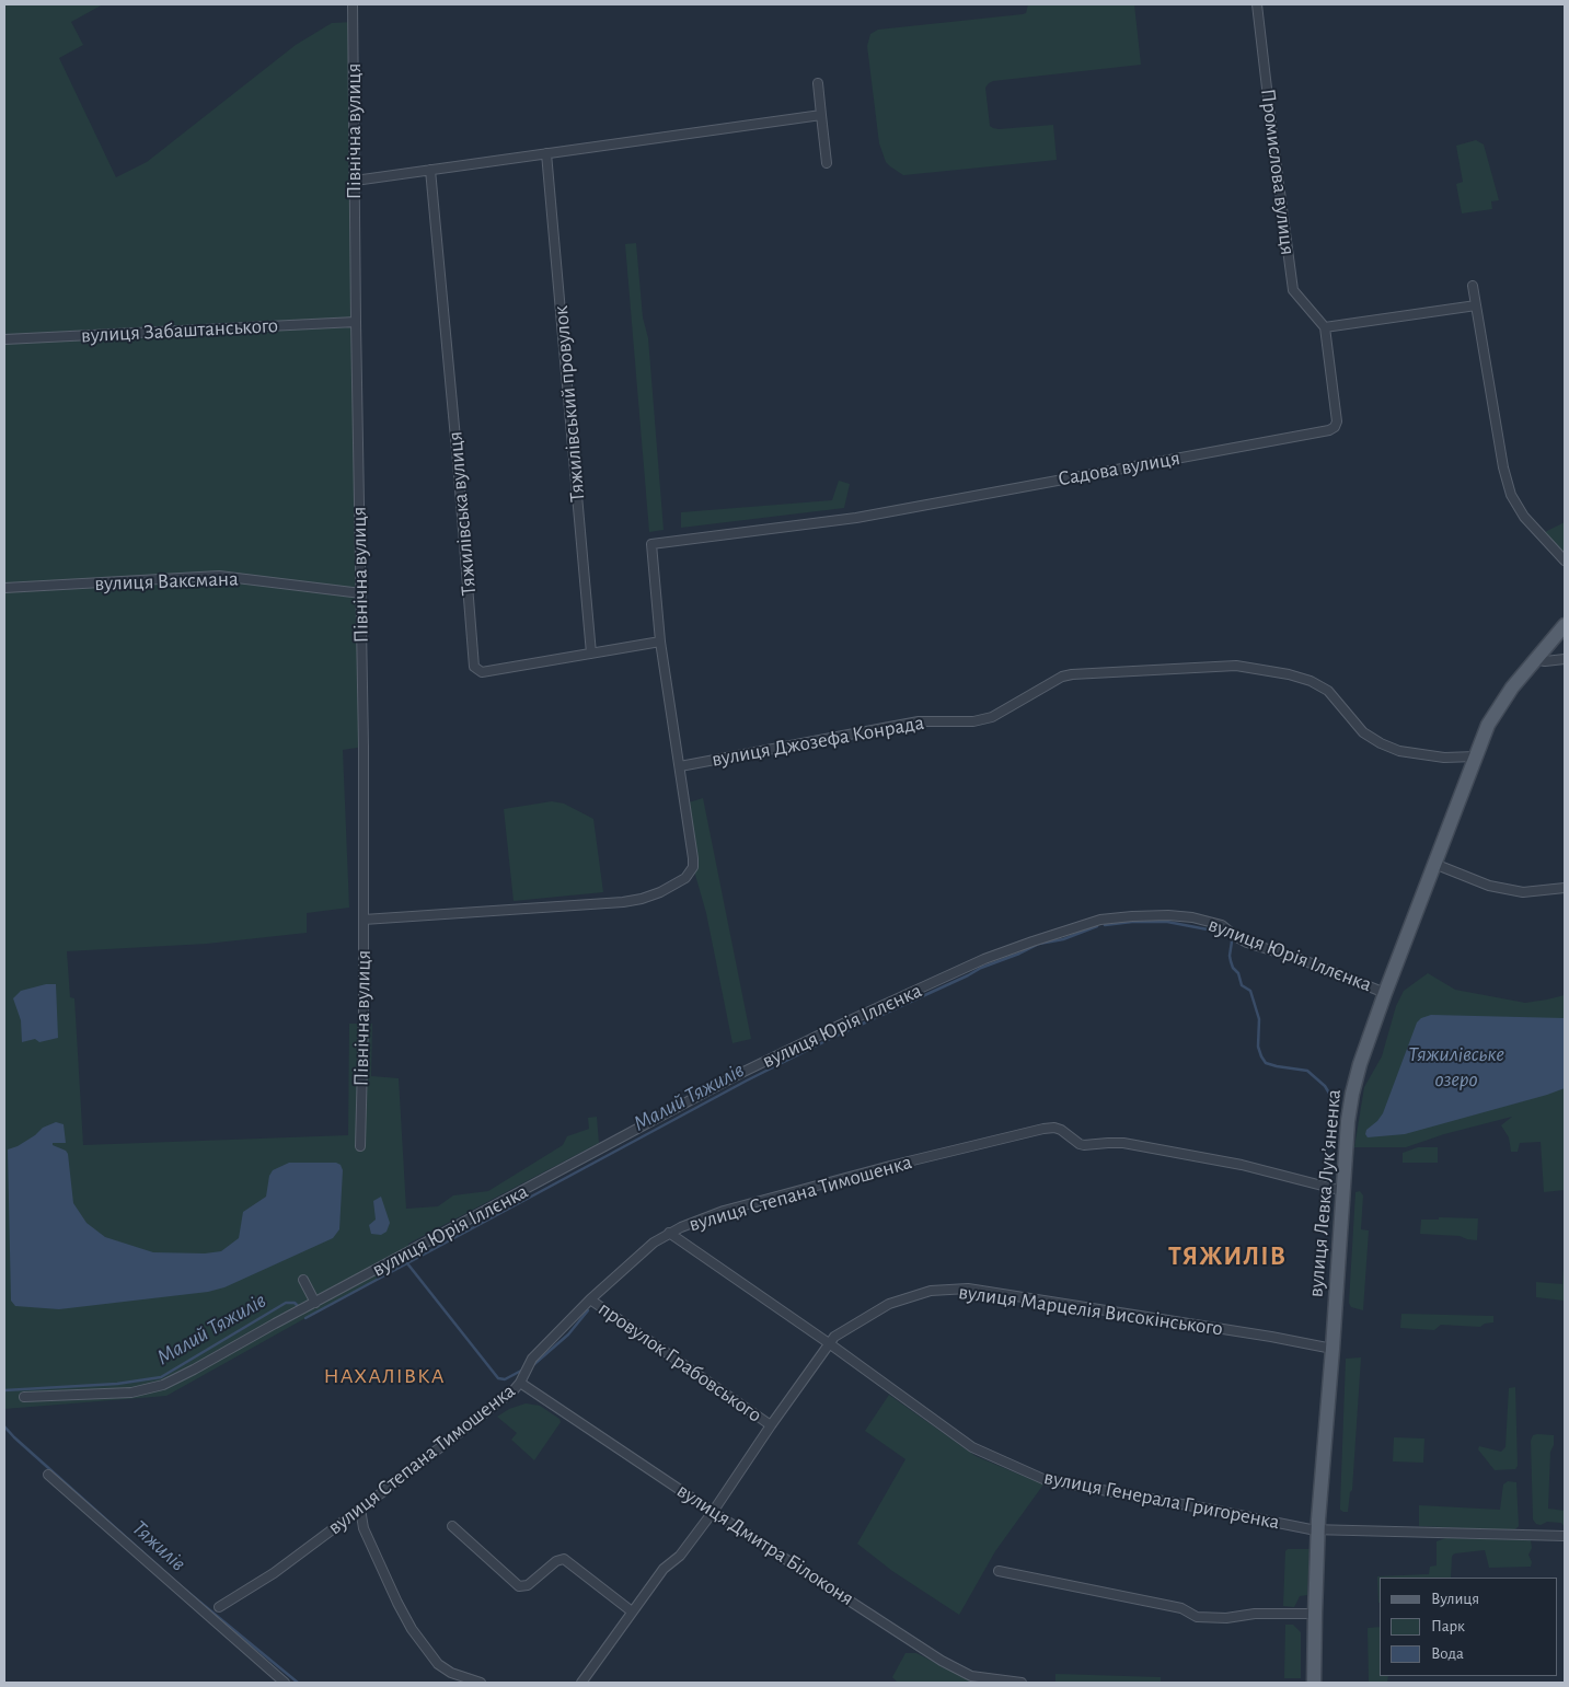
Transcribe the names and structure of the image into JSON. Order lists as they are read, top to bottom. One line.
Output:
{"streets":{"main road":["вулиця Левка Лукʼяненка"],"street":["Північна вулиця","Промислова вулиця","вулиця Забаштанського","Тяжилівський провулок","Садова вулиця","Тяжилівська вулиця","вулиця Ваксмана","вулиця Джозефа Конрада","вулиця Юрія Іллєнка","вулиця Степана Тимошенка","вулиця Марцелія Високінського","провулок Грабовського","вулиця Генерала Григоренка","вулиця Дмитра Білоконя"]},"crossings":[["Північна вулиця","вулиця Забаштанського"],["Північна вулиця","вулиця Ваксмана"],["Промислова вулиця","Садова вулиця"],["Тяжилівський провулок","Тяжилівська вулиця"],["Садова вулиця","Тяжилівська вулиця"],["вулиця Джозефа Конрада","вулиця Левка Лукʼяненка"],["вулиця Юрія Іллєнка","вулиця Левка Лукʼяненка"],["вулиця Степана Тимошенка","вулиця Левка Лукʼяненка"],["вулиця Степана Тимошенка","провулок Грабовського"],["вулиця Степана Тимошенка","вулиця Генерала Григоренка"],["вулиця Степана Тимошенка","вулиця Дмитра Білоконя"],["вулиця Левка Лукʼяненка","вулиця Марцелія Високінського"],["вулиця Левка Лукʼяненка","вулиця Генерала Григоренка"],["вулиця Марцелія Високінського","провулок Грабовського"],["вулиця Марцелія Високінського","вулиця Генерала Григоренка"],["вулиця Марцелія Високінського","вулиця Дмитра Білоконя"]],"districts":["ТЯЖИЛІВ","НАХАЛІВКА"],"water":["Тяжилівське озеро","Малий Тяжилів","Тяжилів"],"legend":["Вулиця","Парк","Вода"]}
